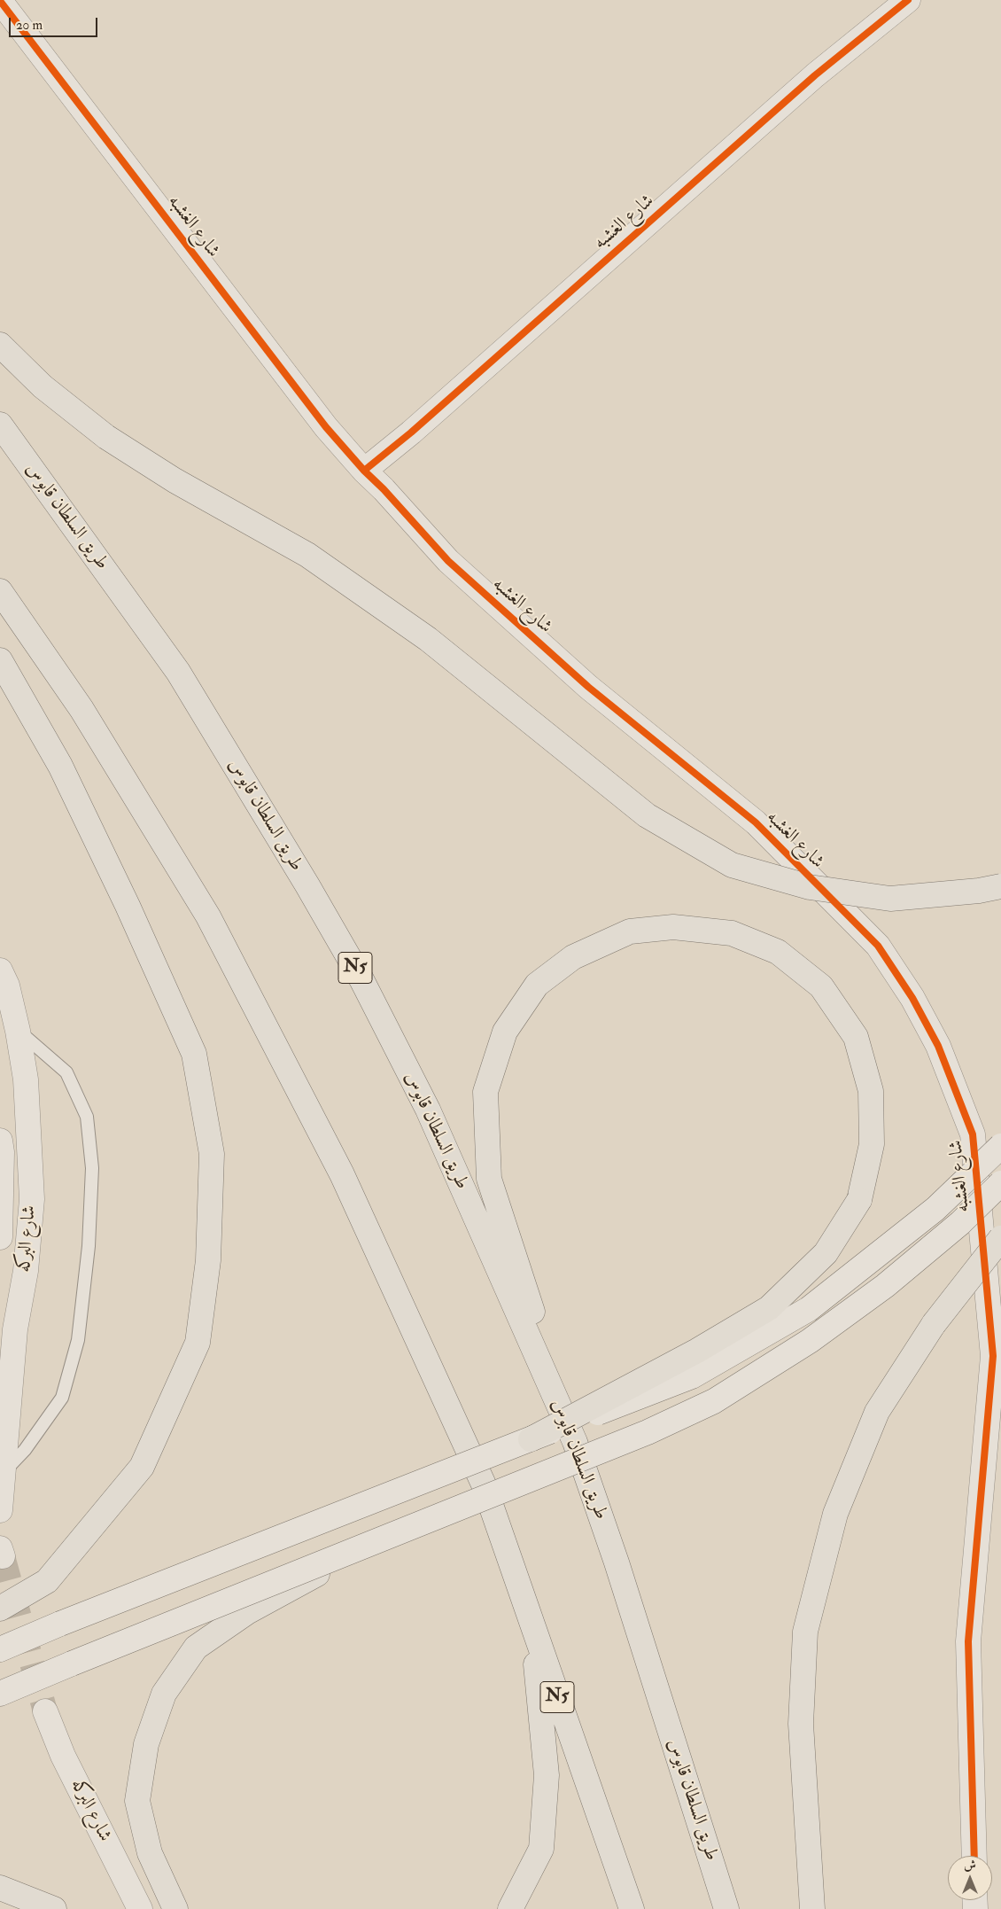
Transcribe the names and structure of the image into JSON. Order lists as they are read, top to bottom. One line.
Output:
{"streets":{"highway":["طريق السلطان قابوس","N5"],"street":["شارع الغشبه","شارع البركه"]},"scale_bar":"20 m","north":"top"}
